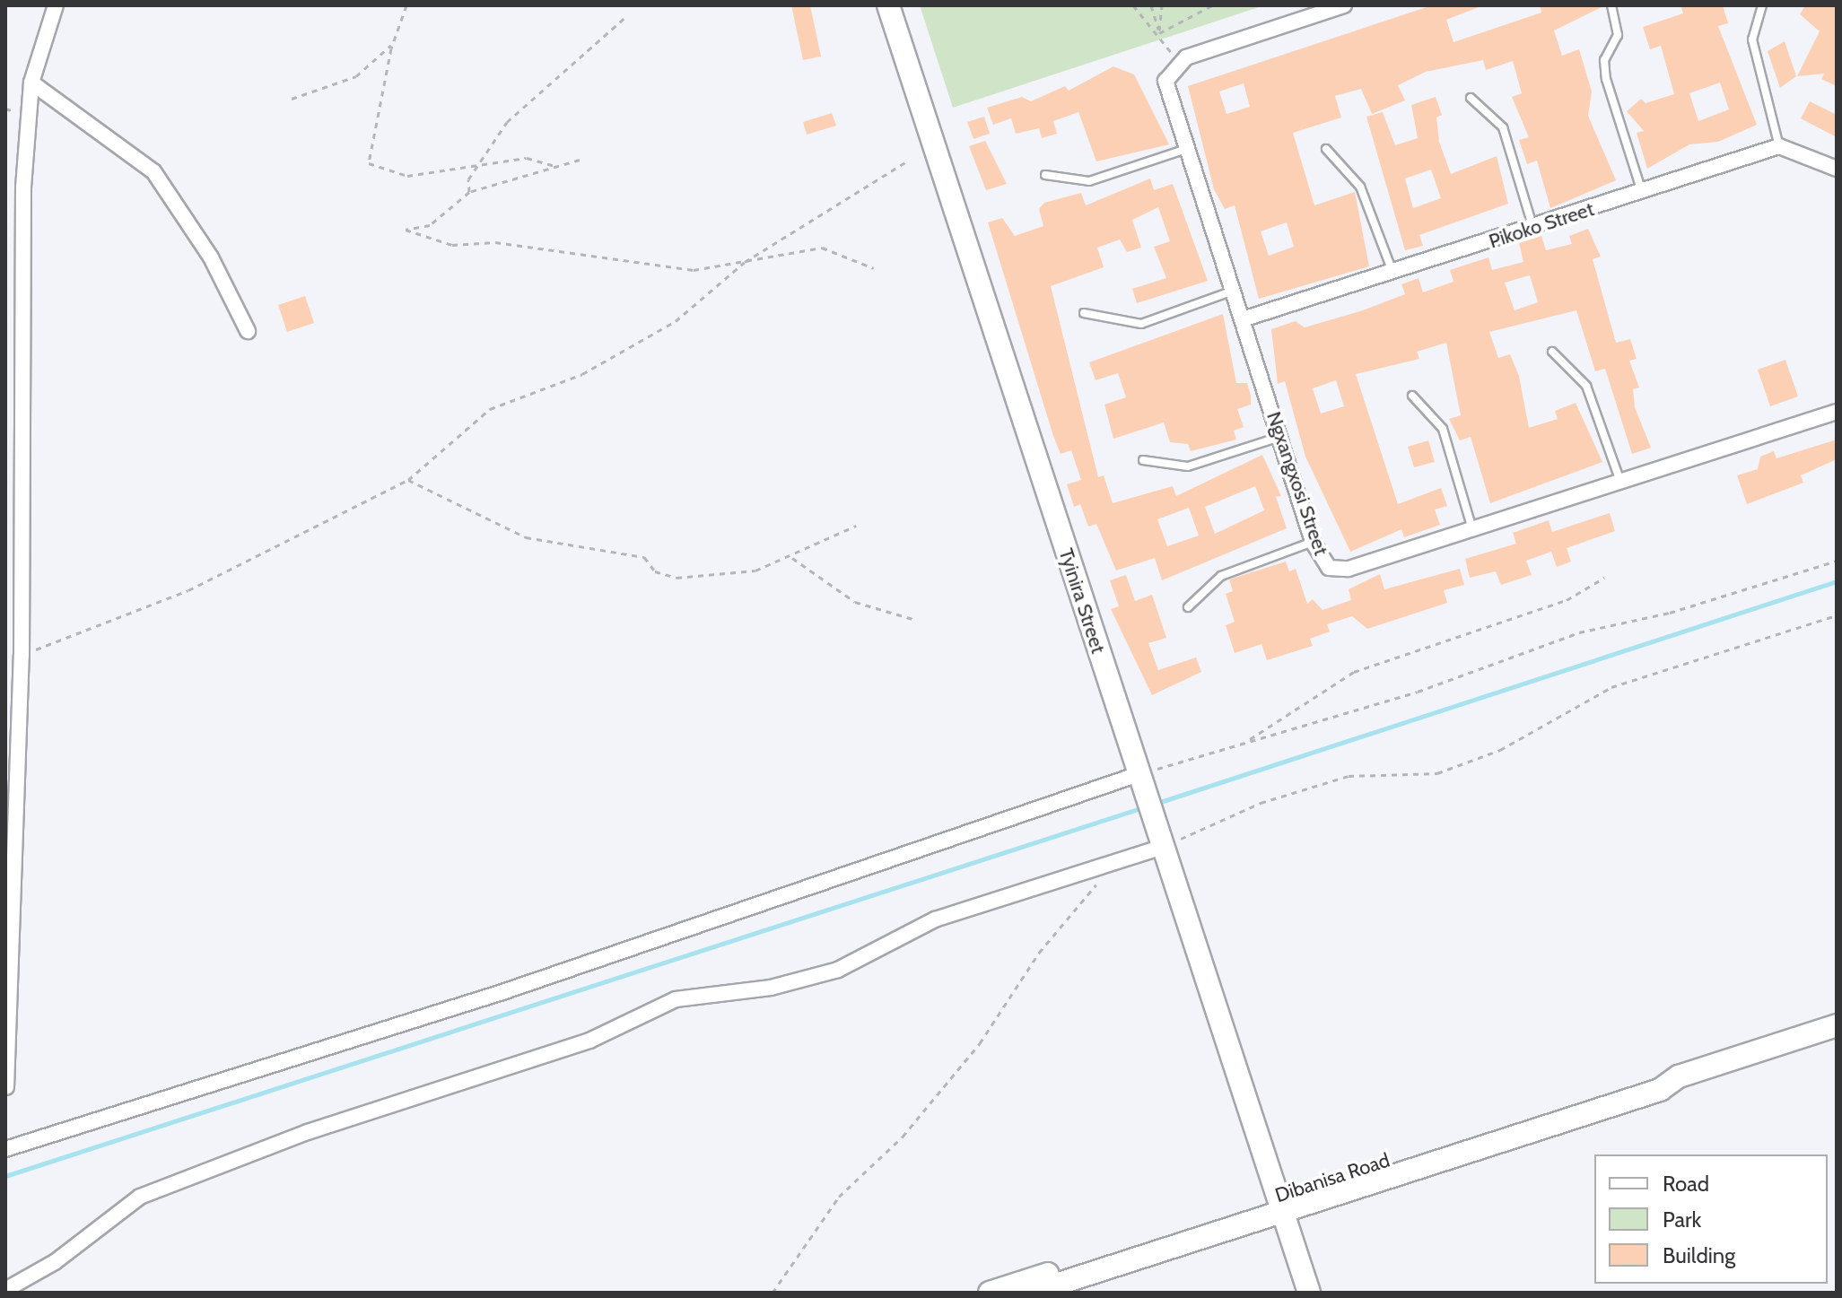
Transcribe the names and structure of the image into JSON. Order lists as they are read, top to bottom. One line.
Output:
{"streets":{"street":["Pikoko Street","Ngxangxosi Street","Tyinira Street","Dibanisa Road"]},"crossings":[["Pikoko Street","Ngxangxosi Street"],["Tyinira Street","Dibanisa Road"]],"legend":["Road","Park","Building"]}
